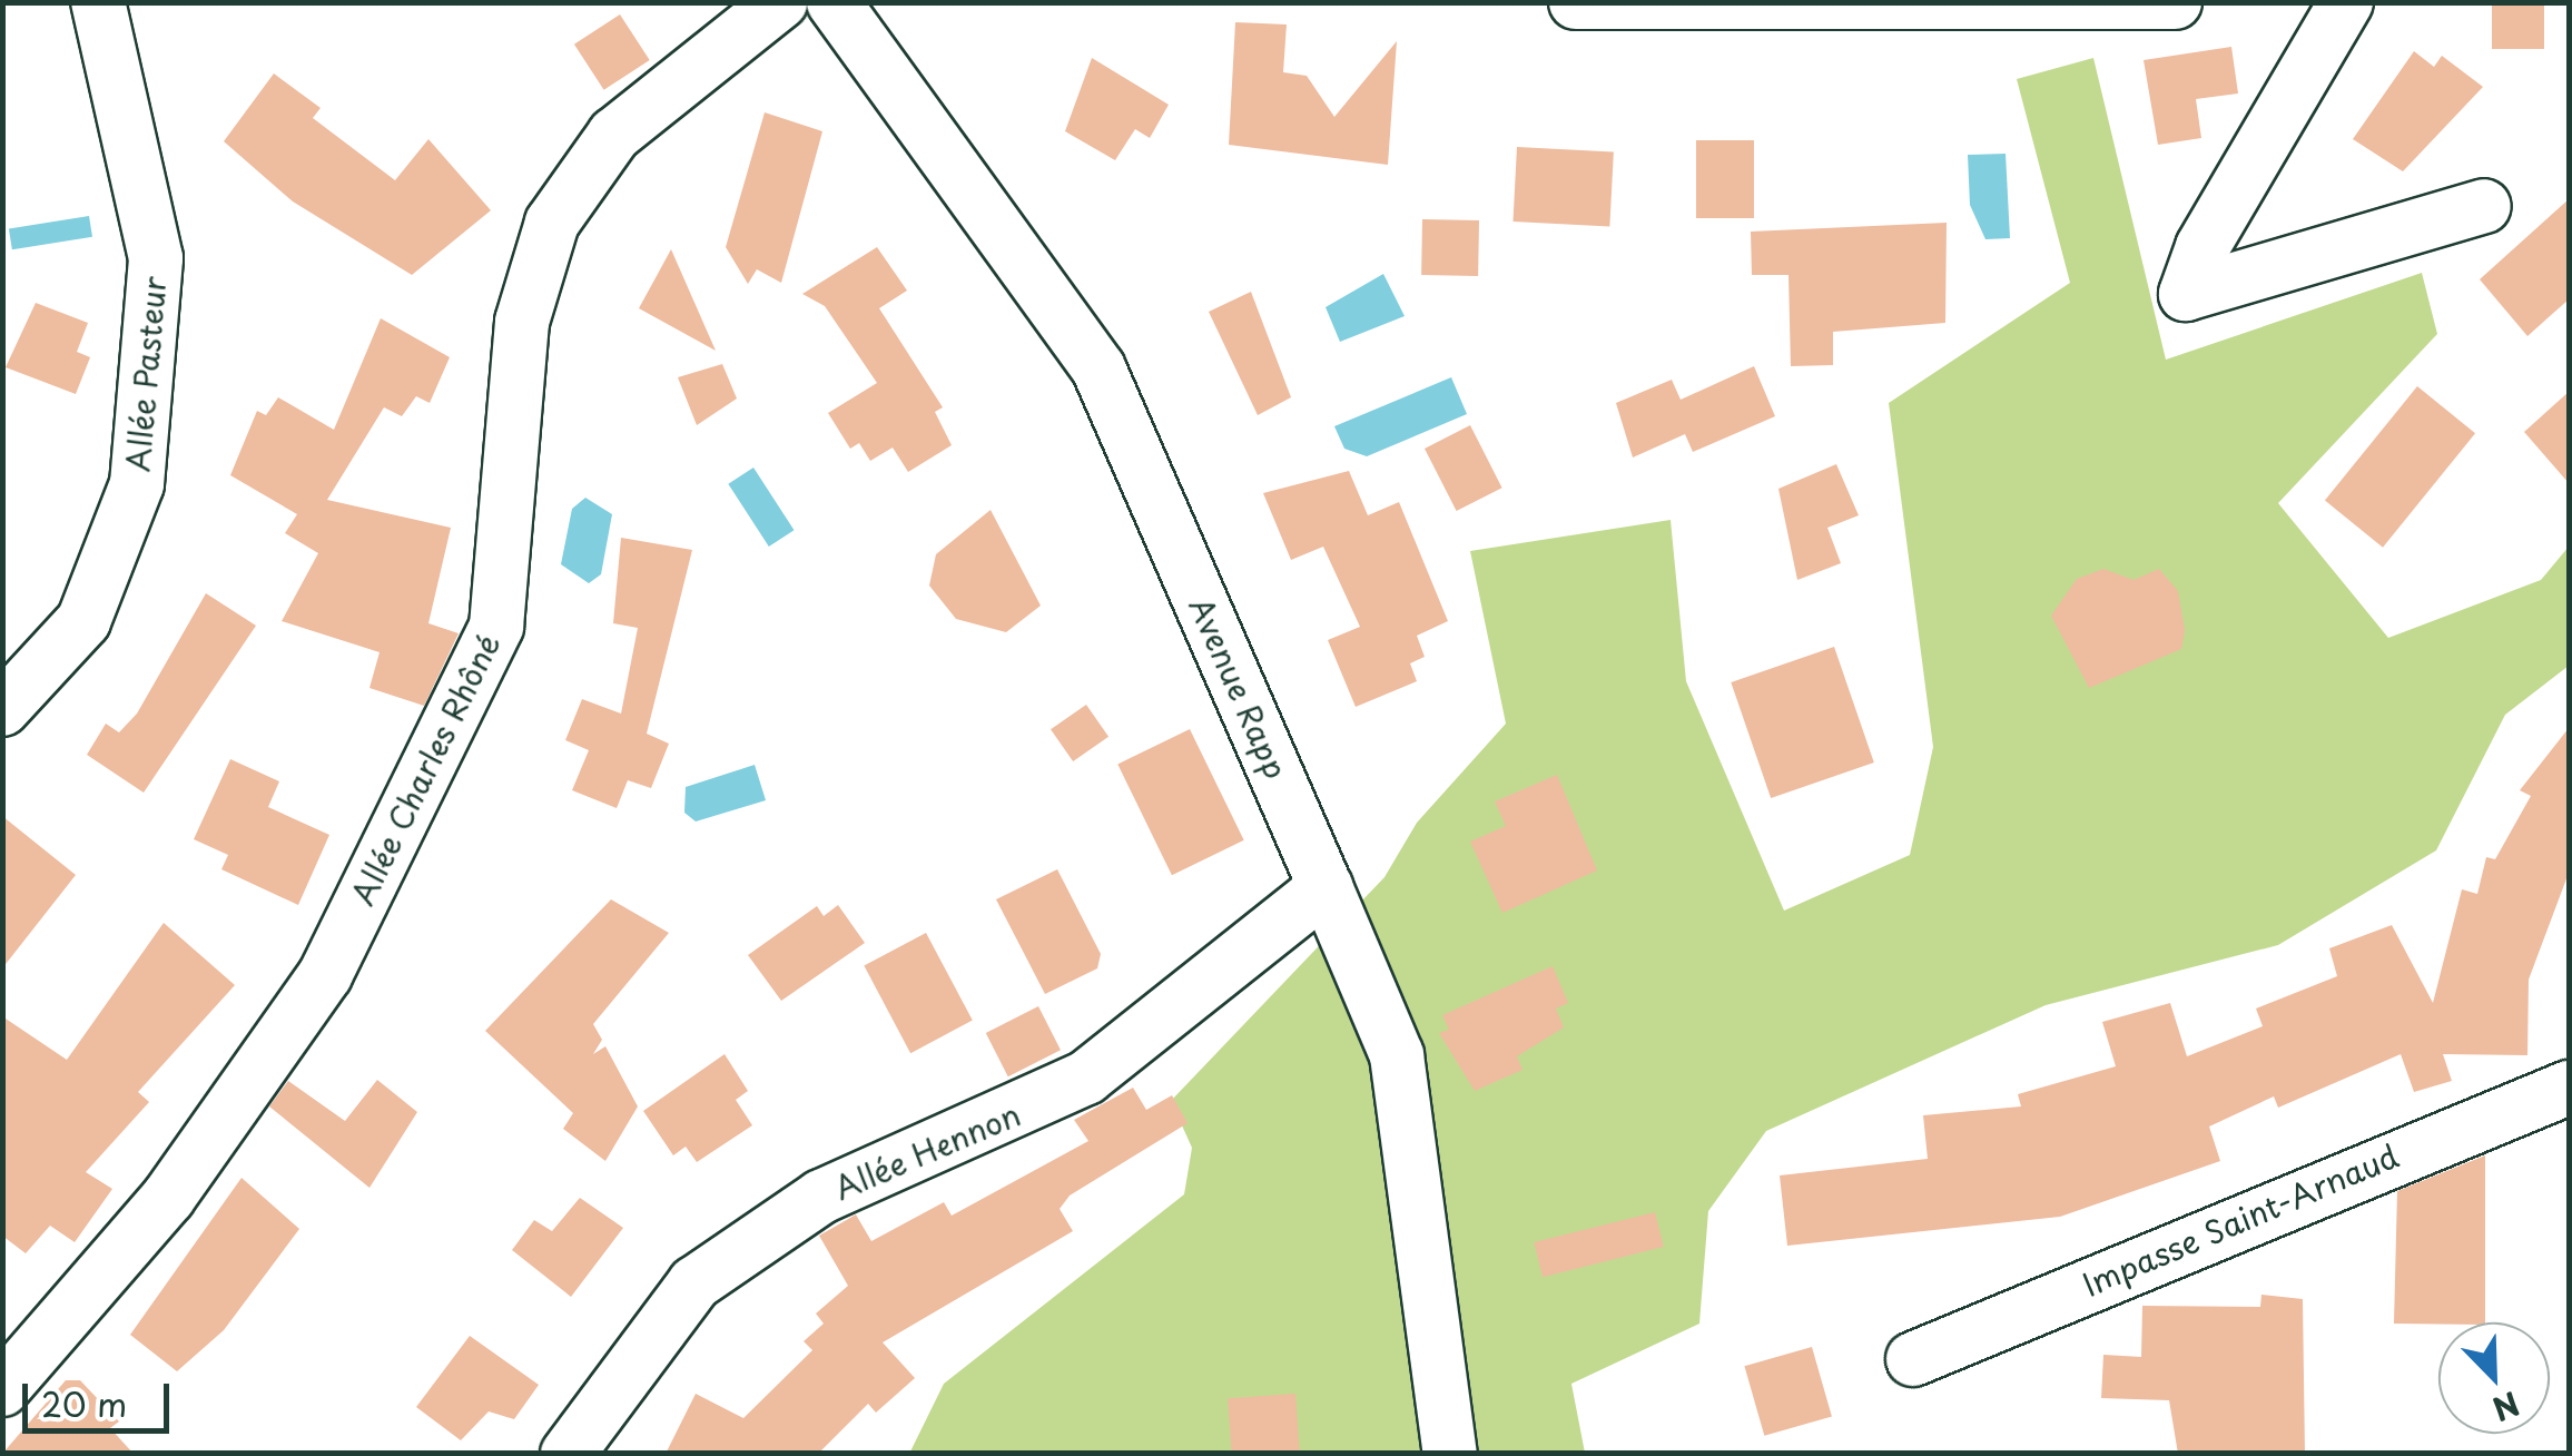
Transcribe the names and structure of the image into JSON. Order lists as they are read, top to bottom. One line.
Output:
{"streets":{"street":["Allée Pasteur","Avenue Rapp","Allée Charles Rhôné","Allée Hennon","Impasse Saint-Arnaud"]},"crossings":[["Avenue Rapp","Allée Hennon"]],"scale_bar":"20 m","north":"bottom right"}
